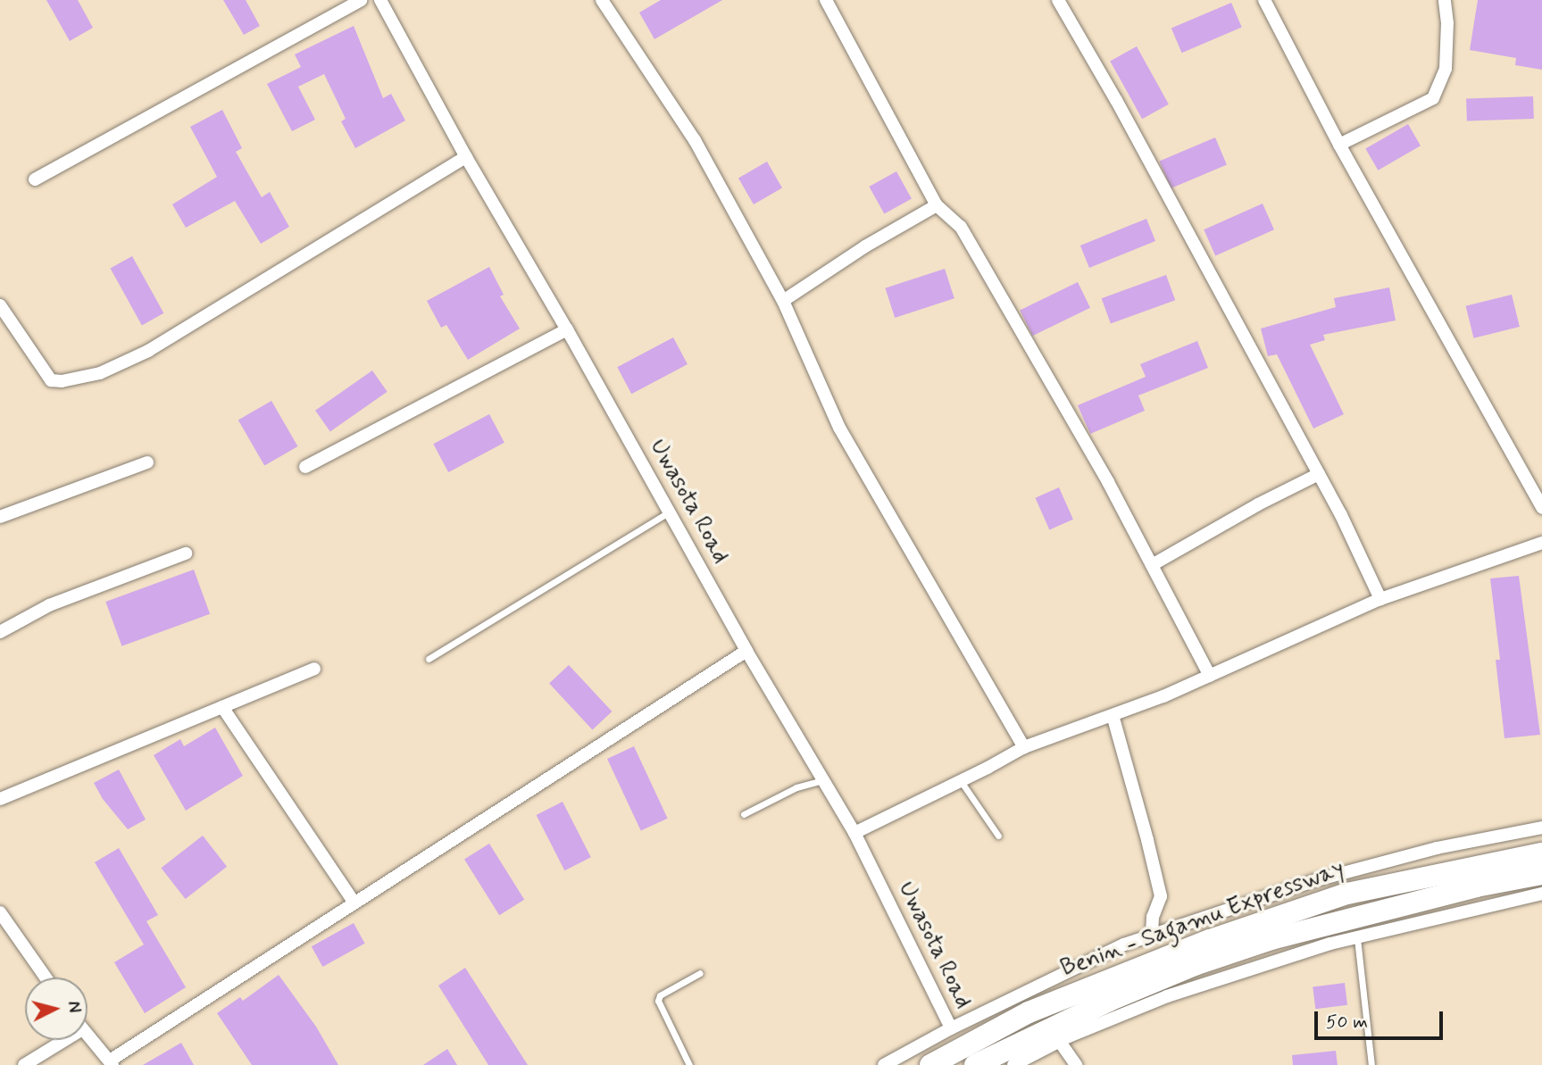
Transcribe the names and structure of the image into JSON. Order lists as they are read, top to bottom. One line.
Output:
{"streets":{"highway":["Benin - Sagamu Expressway"],"street":["Uwasota Road"]},"scale_bar":"50 m","north":"right"}
